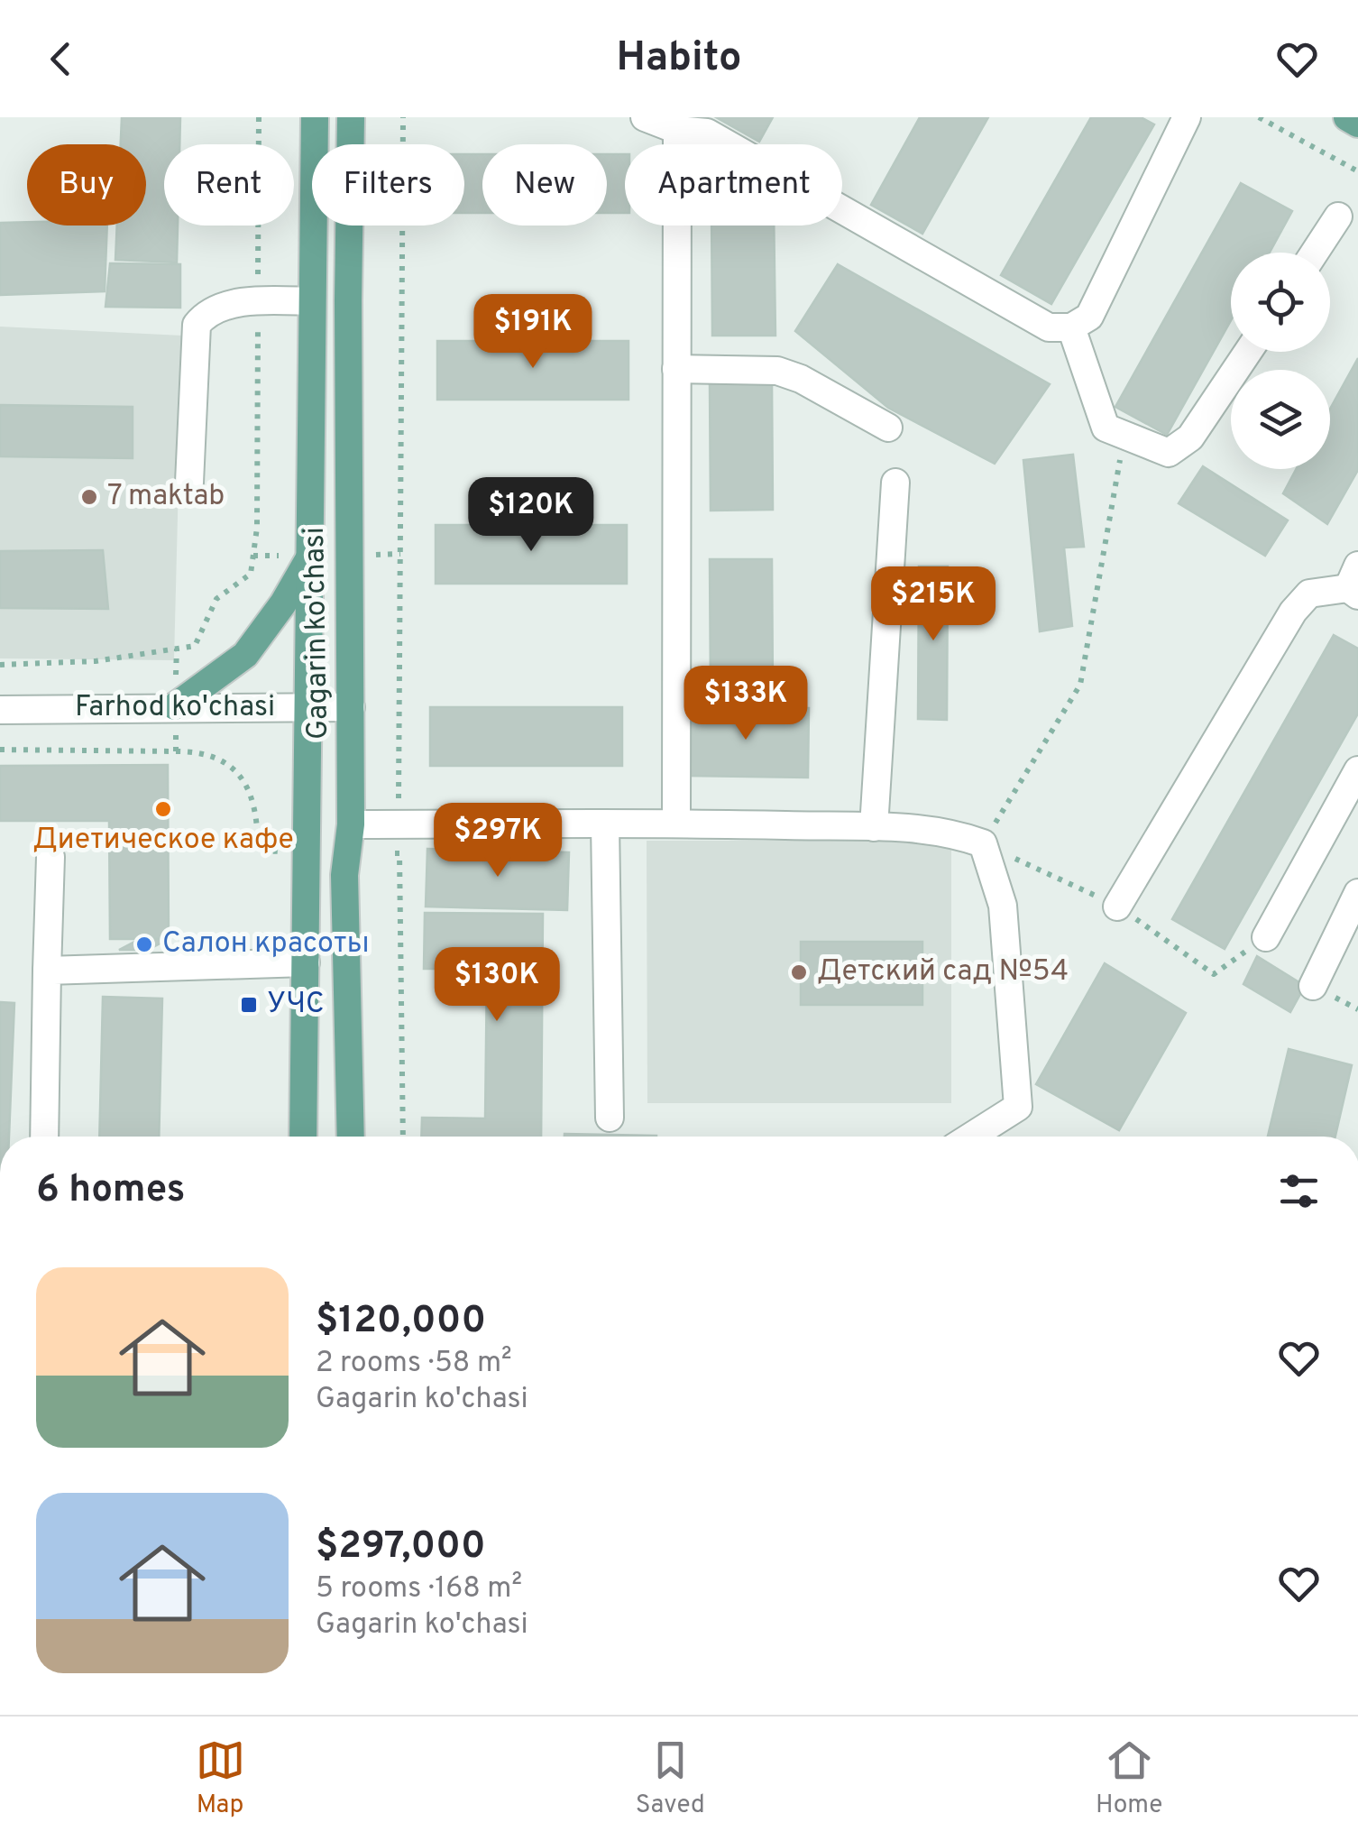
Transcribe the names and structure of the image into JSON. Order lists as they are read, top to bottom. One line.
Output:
{"streets":{"main road":["Gagarin ko'chasi"],"street":["Farhod ko'chasi"]},"crossings":[["Gagarin ko'chasi","Farhod ko'chasi"]],"places":{"other":["7 maktab","Диетическое кафе","Салон красоты","Детский сад №54"],"transit":["УЧС"]},"page":{"header":"Habito","chip":["Buy","Rent","Filters","New","Apartment"],"price":["$191K","$120K","$215K","$133K","$297K","$130K"],"heading":"6 homes","list":[{"name":"$120,000","note":"2 rooms · 58 m² · Gagarin ko'chasi"},{"name":"$297,000","note":"5 rooms · 168 m² · Gagarin ko'chasi"}],"tabs":["Map","Saved","Home"]}}
